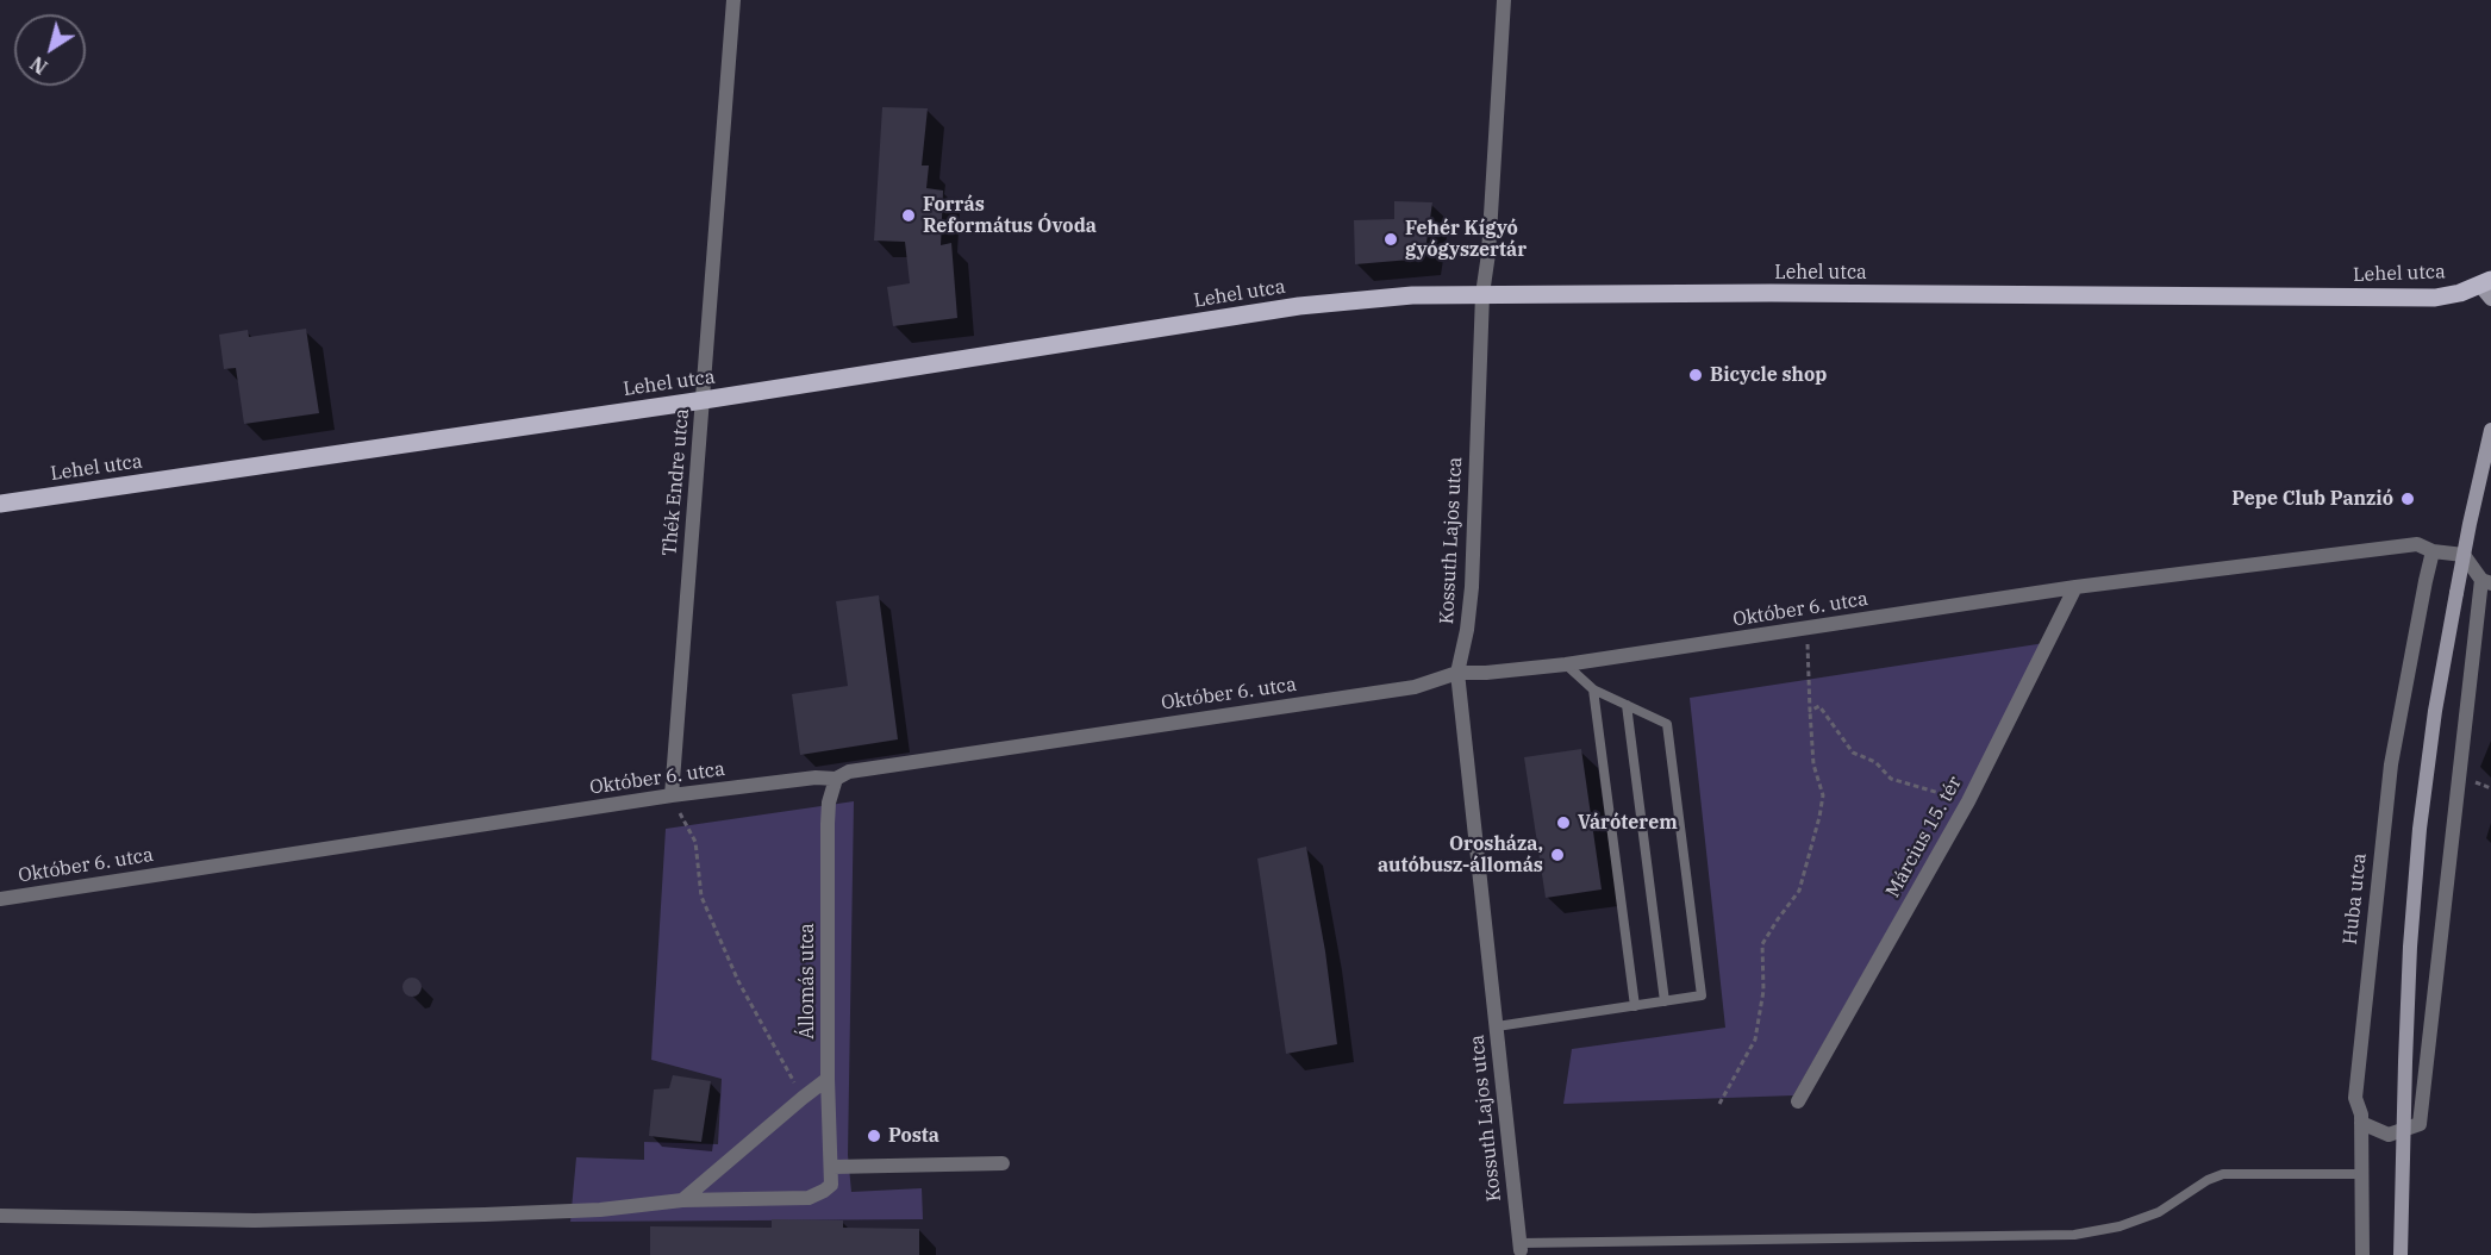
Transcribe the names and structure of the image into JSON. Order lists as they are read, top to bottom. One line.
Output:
{"streets":{"main road":["Lehel utca"],"street":["Thék Endre utca","Kossuth Lajos utca","Október 6. utca","Március 15. tér","Huba utca","Állomás utca"]},"crossings":[["Lehel utca","Thék Endre utca"],["Lehel utca","Kossuth Lajos utca"],["Thék Endre utca","Október 6. utca"],["Kossuth Lajos utca","Október 6. utca"],["Október 6. utca","Március 15. tér"],["Október 6. utca","Huba utca"],["Október 6. utca","Állomás utca"]],"places":["Forrás Református Óvoda","Fehér Kígyó gyógyszertár","Bicycle shop","Pepe Club Panzió","Váróterem","Orosháza, autóbusz-állomás","Posta"],"north":"bottom left"}
